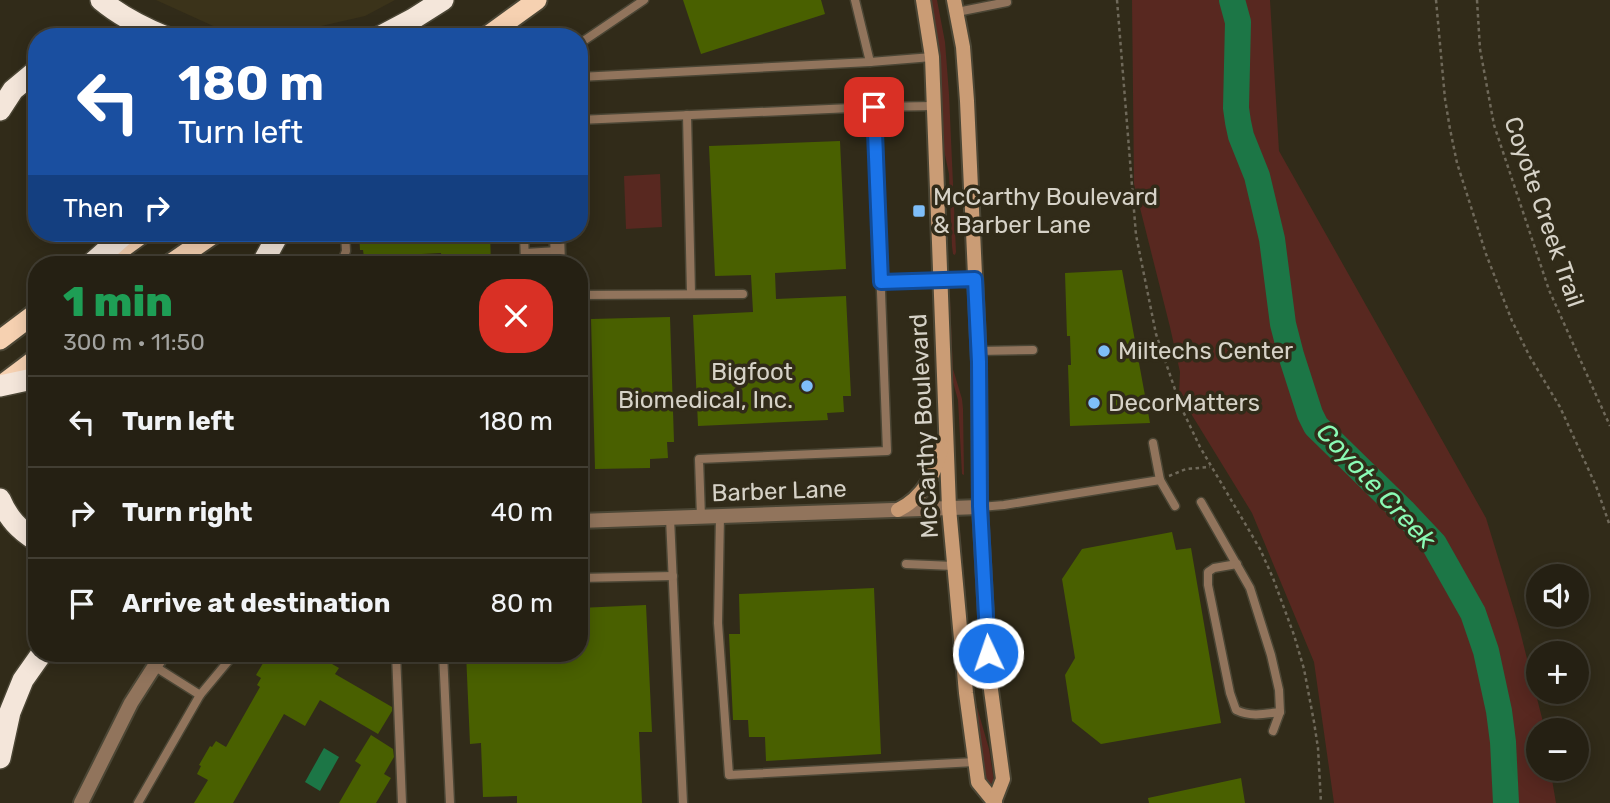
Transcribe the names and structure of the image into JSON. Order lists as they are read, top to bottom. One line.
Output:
{"streets":{"main road":["McCarthy Boulevard"],"street":["Barber Lane"],"path":["Coyote Creek Trail"]},"crossings":[["McCarthy Boulevard","Barber Lane"]],"water":["Coyote Creek"],"places":{"transit":["McCarthy Boulevard & Barber Lane"],"other":["Miltechs Center","Bigfoot Biomedical, Inc.","DecorMatters"]},"page":{"turn":["180 m","Turn left"],"then":"Then","heading":["1 min","300 m · 11:50"],"list":[{"name":"Turn left","value":"180 m"},{"name":"Turn right","value":"40 m"},{"name":"Arrive at destination","value":"80 m"}],"map_buttons":["+","−"]}}
